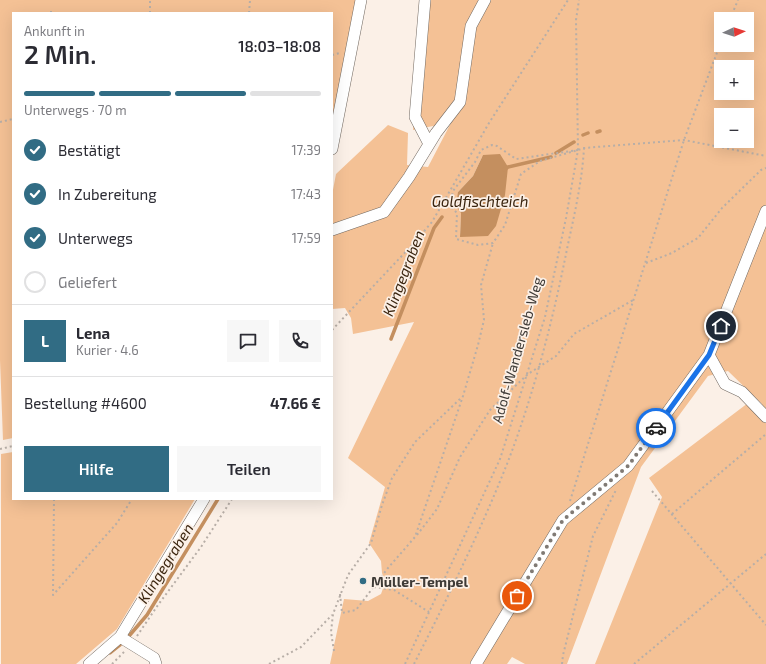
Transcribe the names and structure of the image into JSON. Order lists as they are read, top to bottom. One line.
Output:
{"streets":{"path":["Adolf-Wandersleb-Weg"]},"water":["Goldfischteich","Klingegraben"],"places":["Müller-Tempel"],"north":"right","page":{"map_buttons":["+","−"],"heading":["2 Min.","Ankunft in","18:03–18:08"],"panel":["Lena","Kurier · 4.6","Bestellung #4600","47.66 €"],"bar":"Unterwegs · 70 m","list":[["Bestätigt","17:39"],["In Zubereitung","17:43"],["Unterwegs","17:59"],"Geliefert"],"round":"L","buttons":["Hilfe","Teilen"]}}
